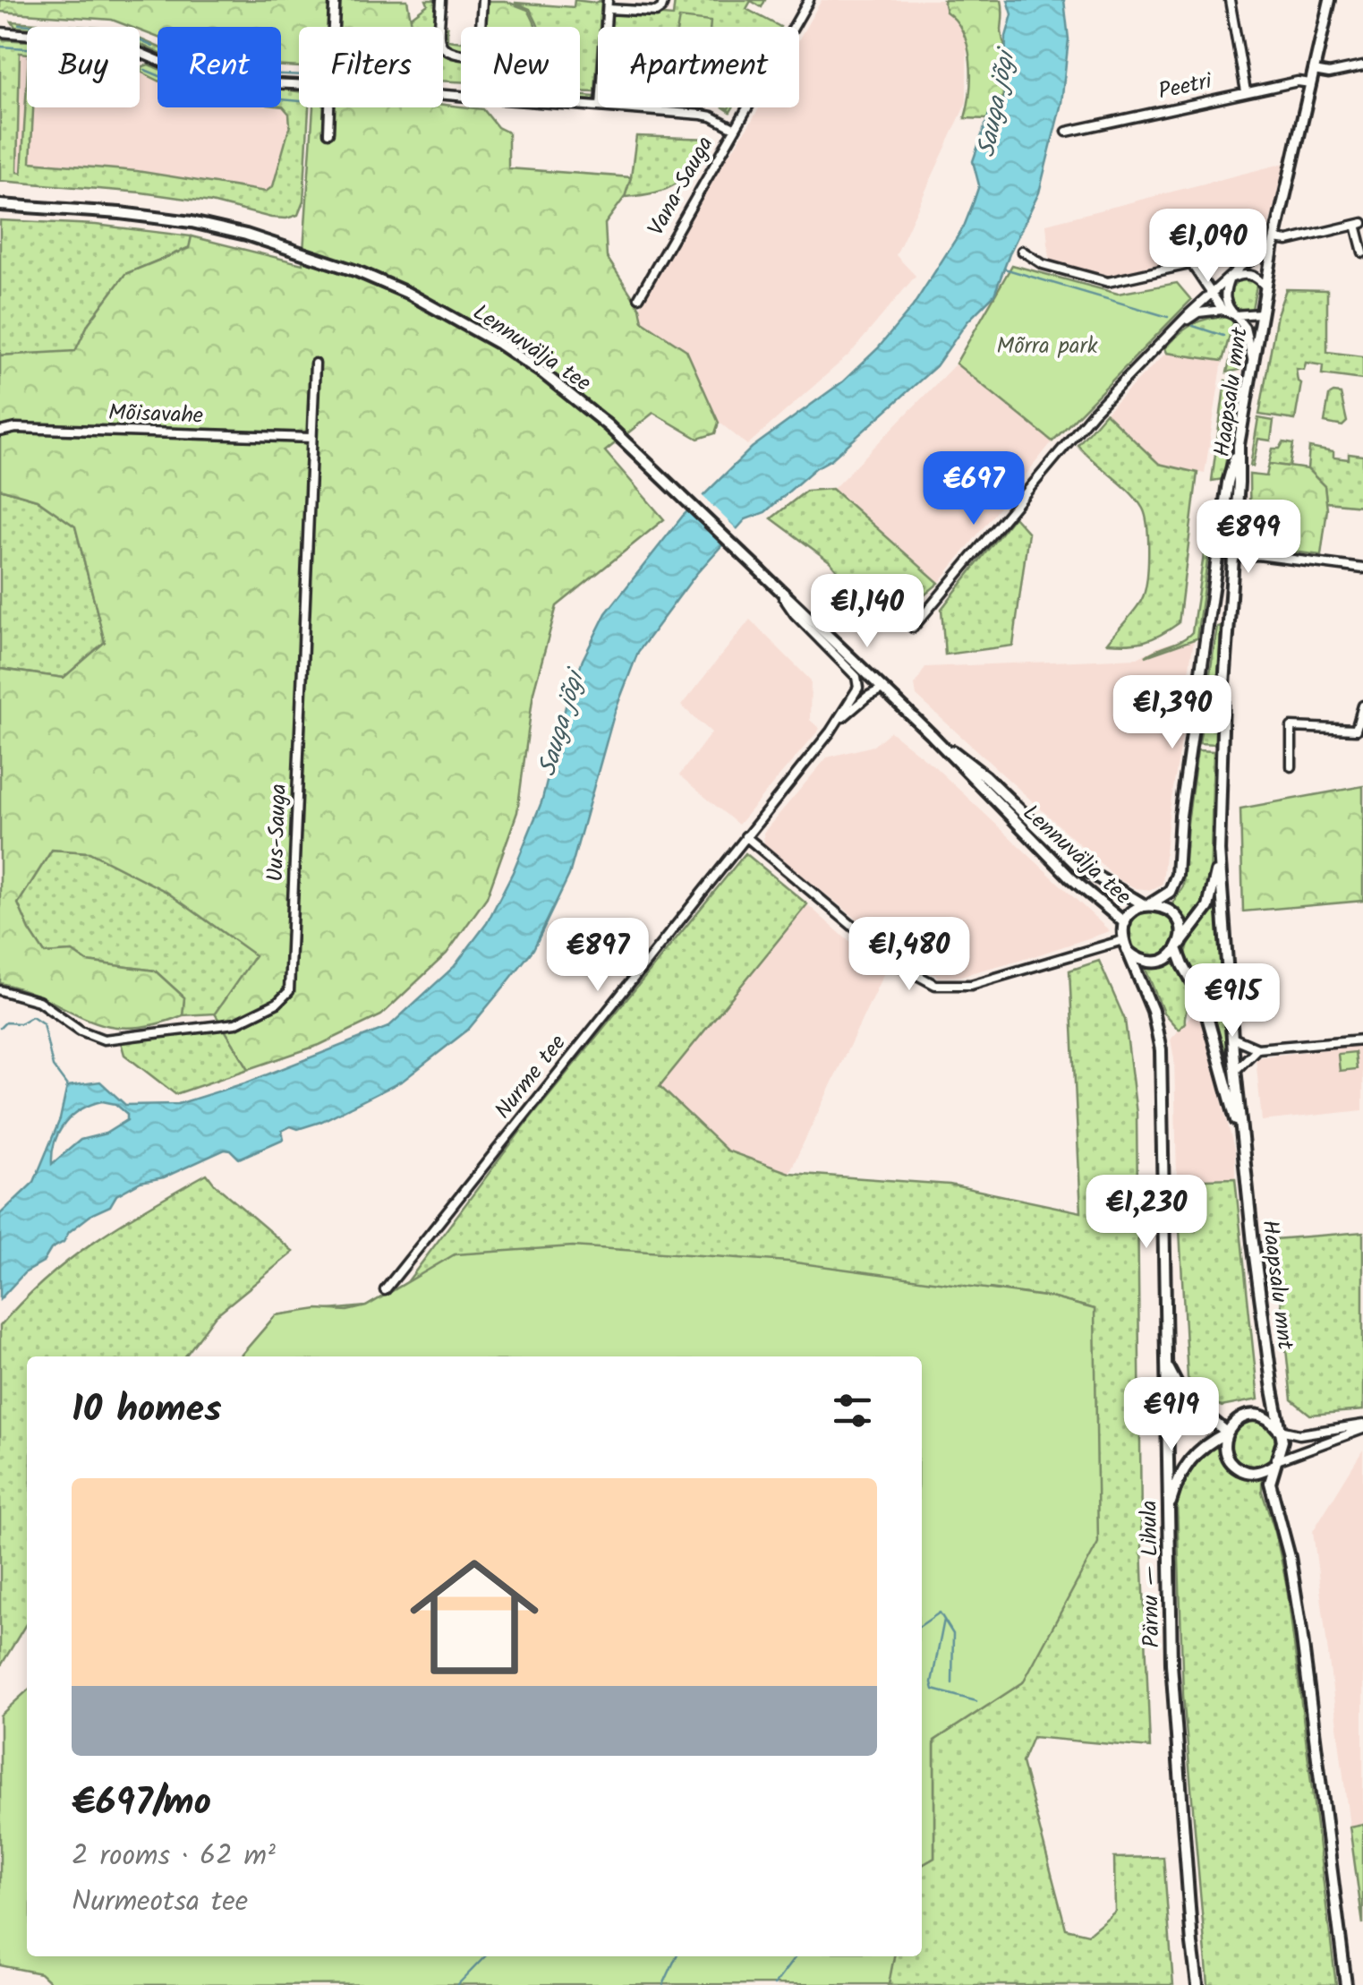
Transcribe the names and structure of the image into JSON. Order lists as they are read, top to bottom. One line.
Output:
{"streets":{"main road":["Lennuvälja tee","Haapsalu mnt","Pärnu — Lihula"],"street":["Peetri","Vana-Sauga","Mõisavahe","Uus-Sauga","Nurme tee"]},"crossings":[["Peetri","Haapsalu mnt"],["Lennuvälja tee","Nurme tee"],["Lennuvälja tee","Pärnu — Lihula"],["Mõisavahe","Uus-Sauga"]],"water":["Sauga jõgi"],"parks":["Mõrra park"],"page":{"chip":["Buy","Rent","Filters","New","Apartment"],"price":["€1,090","€697","€899","€1,140","€1,390","€1,480","€897","€915","€1,230","€919"],"heading":"10 homes","list":[{"name":"€697/mo","note":"2 rooms · 62 m² · Nurmeotsa tee"}]}}
